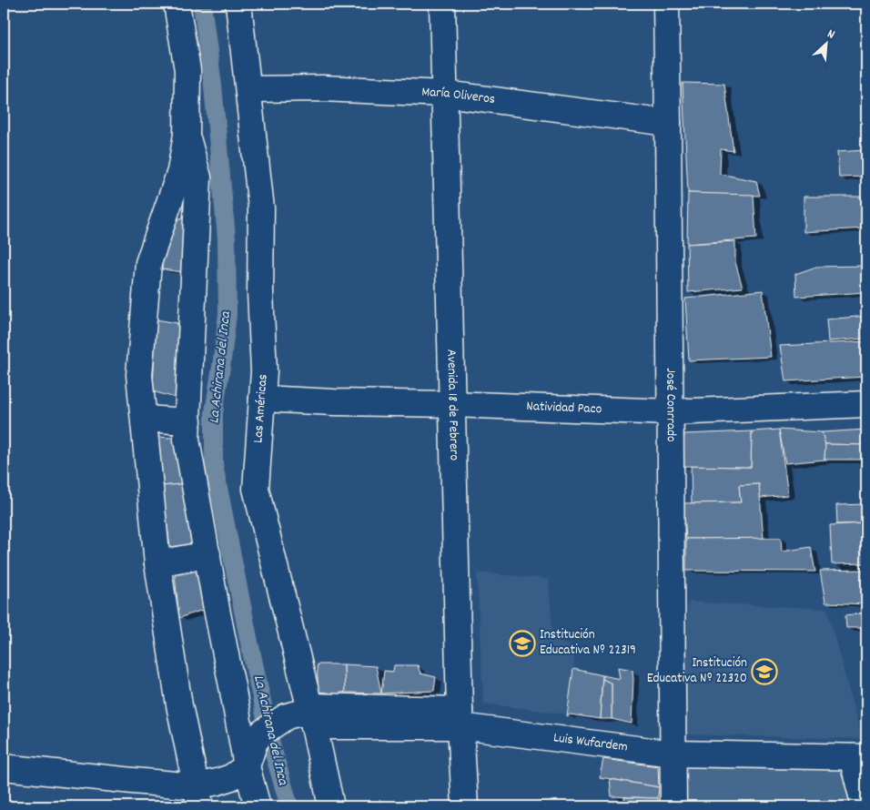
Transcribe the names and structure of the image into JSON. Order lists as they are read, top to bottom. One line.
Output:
{"streets":{"street":["María Oliveros","Avenida 18 de Febrero","José Conrrado","Las Américas","Natividad Paco","Luis Wufardem"]},"crossings":[["María Oliveros","Avenida 18 de Febrero"],["María Oliveros","José Conrrado"],["María Oliveros","Las Américas"],["Avenida 18 de Febrero","Natividad Paco"],["Avenida 18 de Febrero","Luis Wufardem"],["José Conrrado","Natividad Paco"],["José Conrrado","Luis Wufardem"],["Las Américas","Natividad Paco"],["Las Américas","Luis Wufardem"]],"water":["La Achirana del Inca"],"places":{"school or university":["Institución Educativa Nº 22319","Institución Educativa Nº 22320"]},"north":"top right"}
